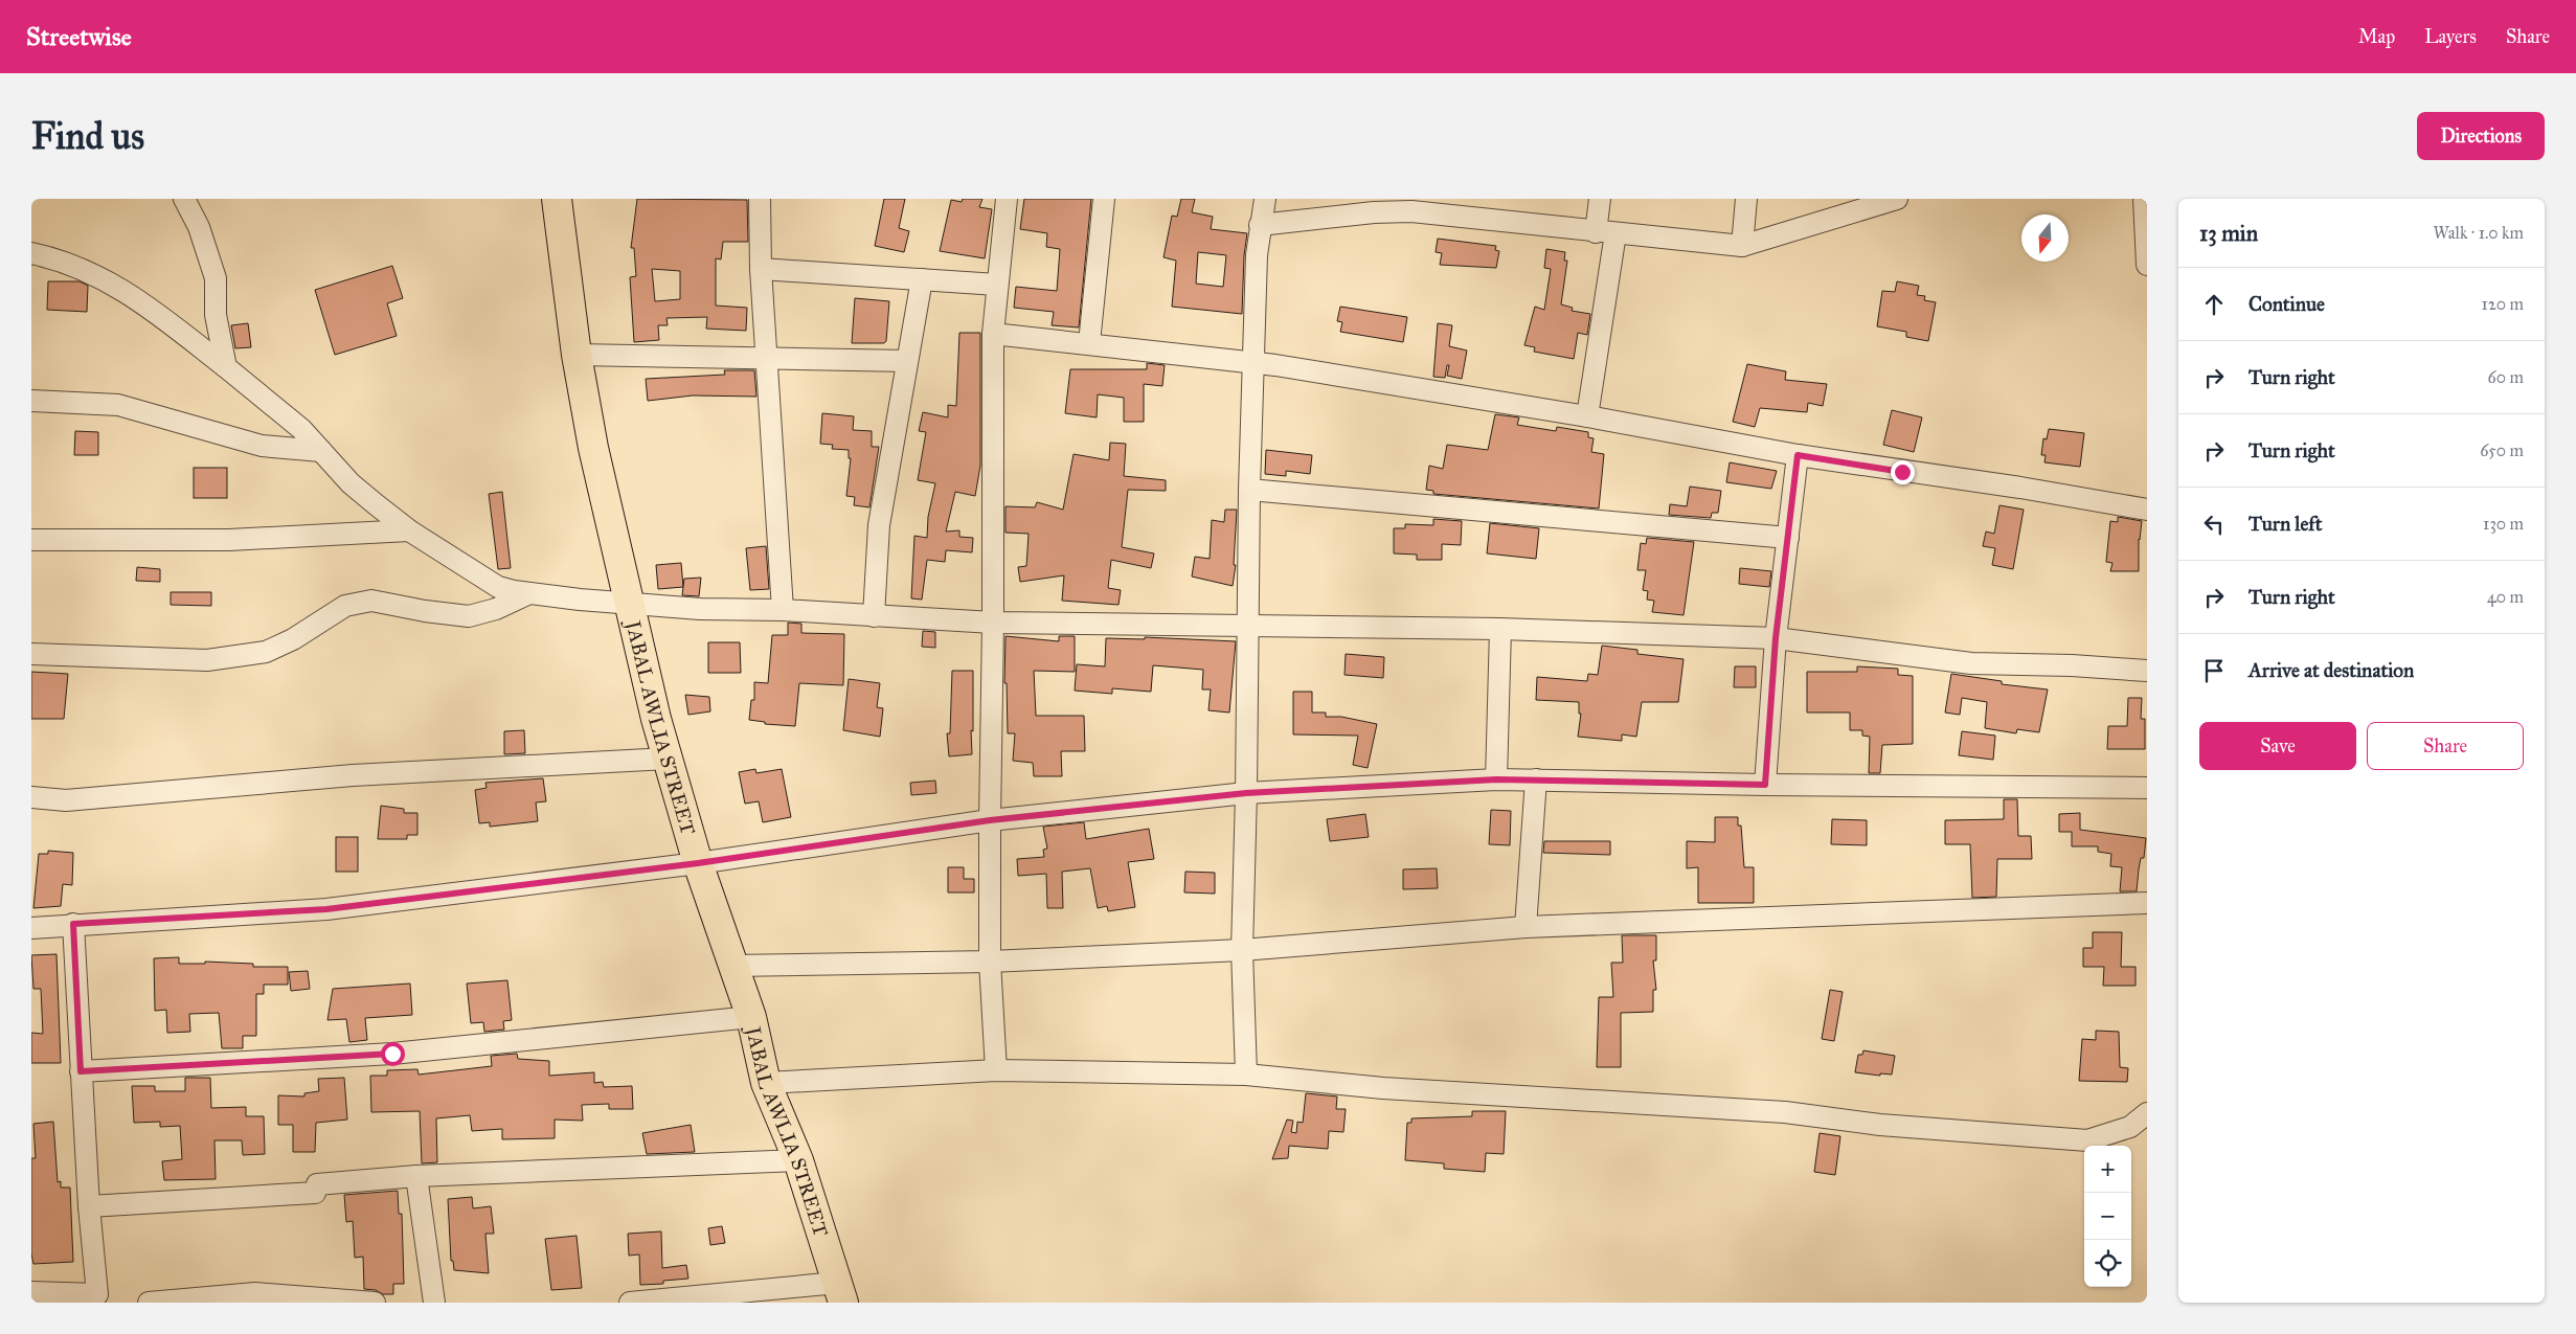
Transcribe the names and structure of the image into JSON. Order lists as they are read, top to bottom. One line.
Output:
{"streets":{"highway":["JABAL AWLIA STREET"]},"north":"bottom","page":{"header":"Streetwise","nav":["Map","Layers","Share"],"buttons":["Directions",["Save","Share"]],"title":"Find us","heading":["13 min","Walk · 1.0 km"],"list":[["Continue","120 m"],["Turn right","60 m"],["Turn right","650 m"],["Turn left","130 m"],["Turn right","40 m"],"Arrive at destination"],"map_buttons":["+","−"]}}
